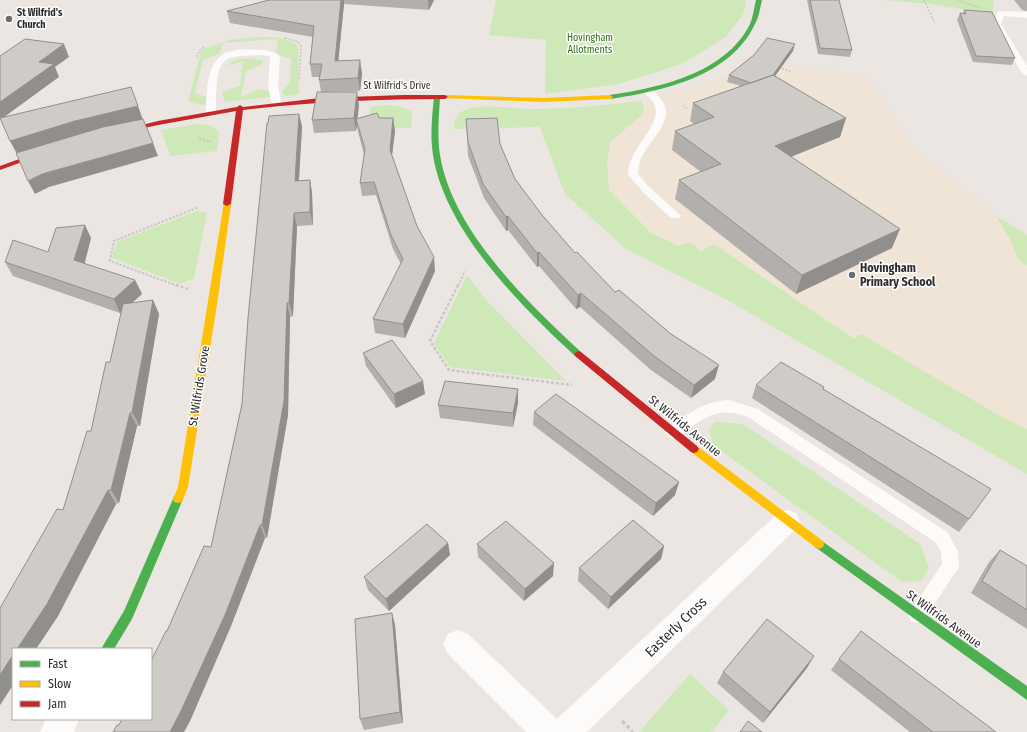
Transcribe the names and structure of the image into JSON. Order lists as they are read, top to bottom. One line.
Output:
{"streets":{"street":["St Wilfrid's Drive","St Wilfrids Grove","St Wilfrids Avenue","Easterly Cross"]},"crossings":[["St Wilfrid's Drive","St Wilfrids Grove"],["St Wilfrid's Drive","St Wilfrids Avenue"],["St Wilfrids Avenue","Easterly Cross"]],"parks":["Hovingham Allotments"],"places":["St Wilfrid's Church","Hovingham Primary School"],"legend":["Fast","Slow","Jam"]}
